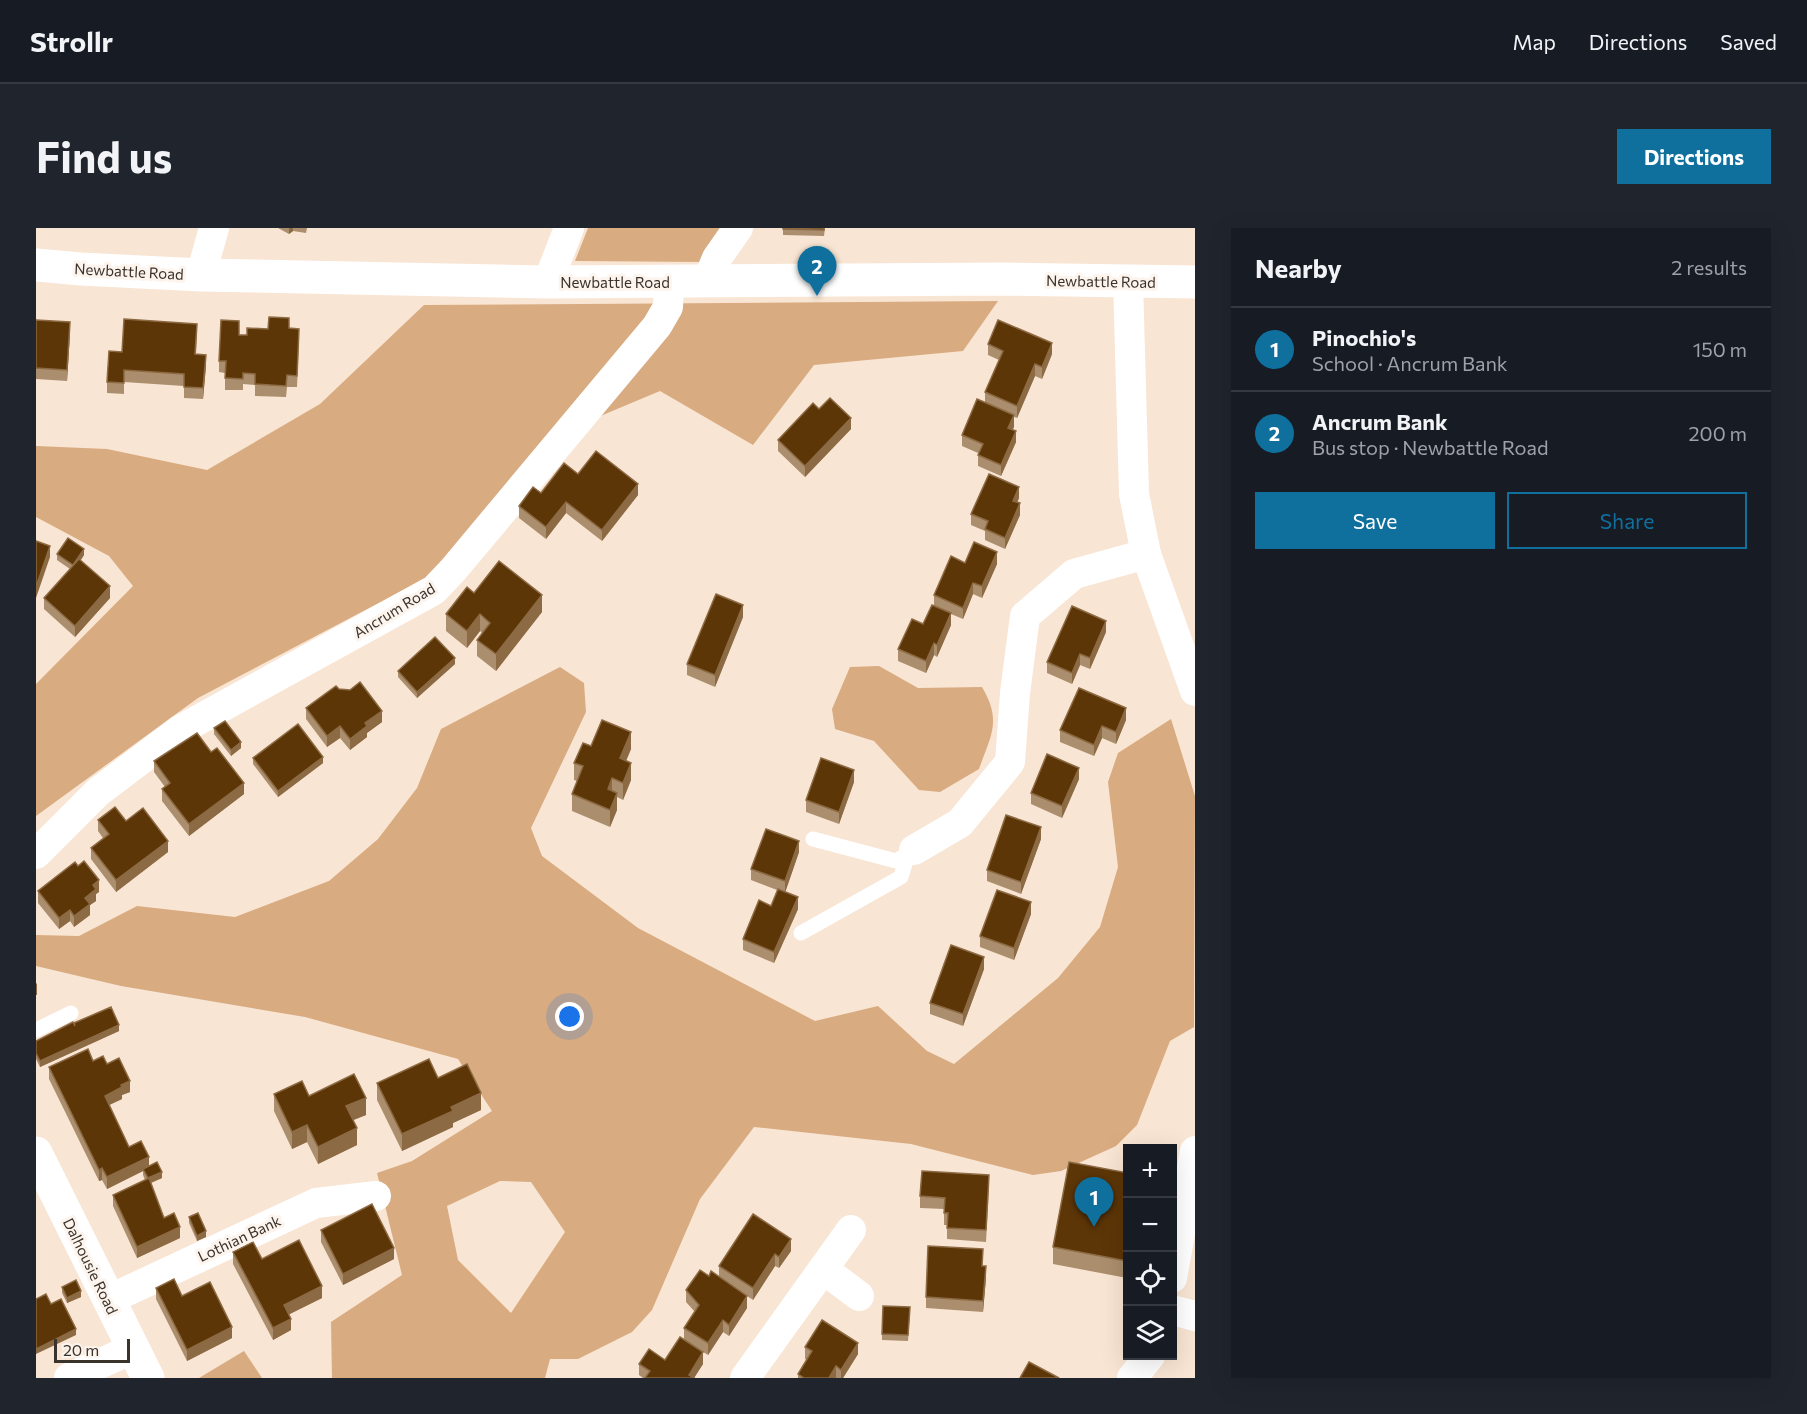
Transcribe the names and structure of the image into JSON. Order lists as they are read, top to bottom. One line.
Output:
{"streets":{"main road":["Newbattle Road","Dalhousie Road"],"street":["Ancrum Road","Lothian Bank"]},"crossings":[["Newbattle Road","Ancrum Road"],["Lothian Bank","Dalhousie Road"]],"scale_bar":"20 m","page":{"header":"Strollr","nav":["Map","Directions","Saved"],"buttons":["Directions",["Save","Share"]],"title":"Find us","heading":["Nearby","2 results"],"pins":["2","1"],"list":[{"mark":"1","name":"Pinochio's","note":"School · Ancrum Bank","value":"150 m"},{"mark":"2","name":"Ancrum Bank","note":"Bus stop · Newbattle Road","value":"200 m"}],"map_buttons":["+","−"],"scale":"20 m"}}
